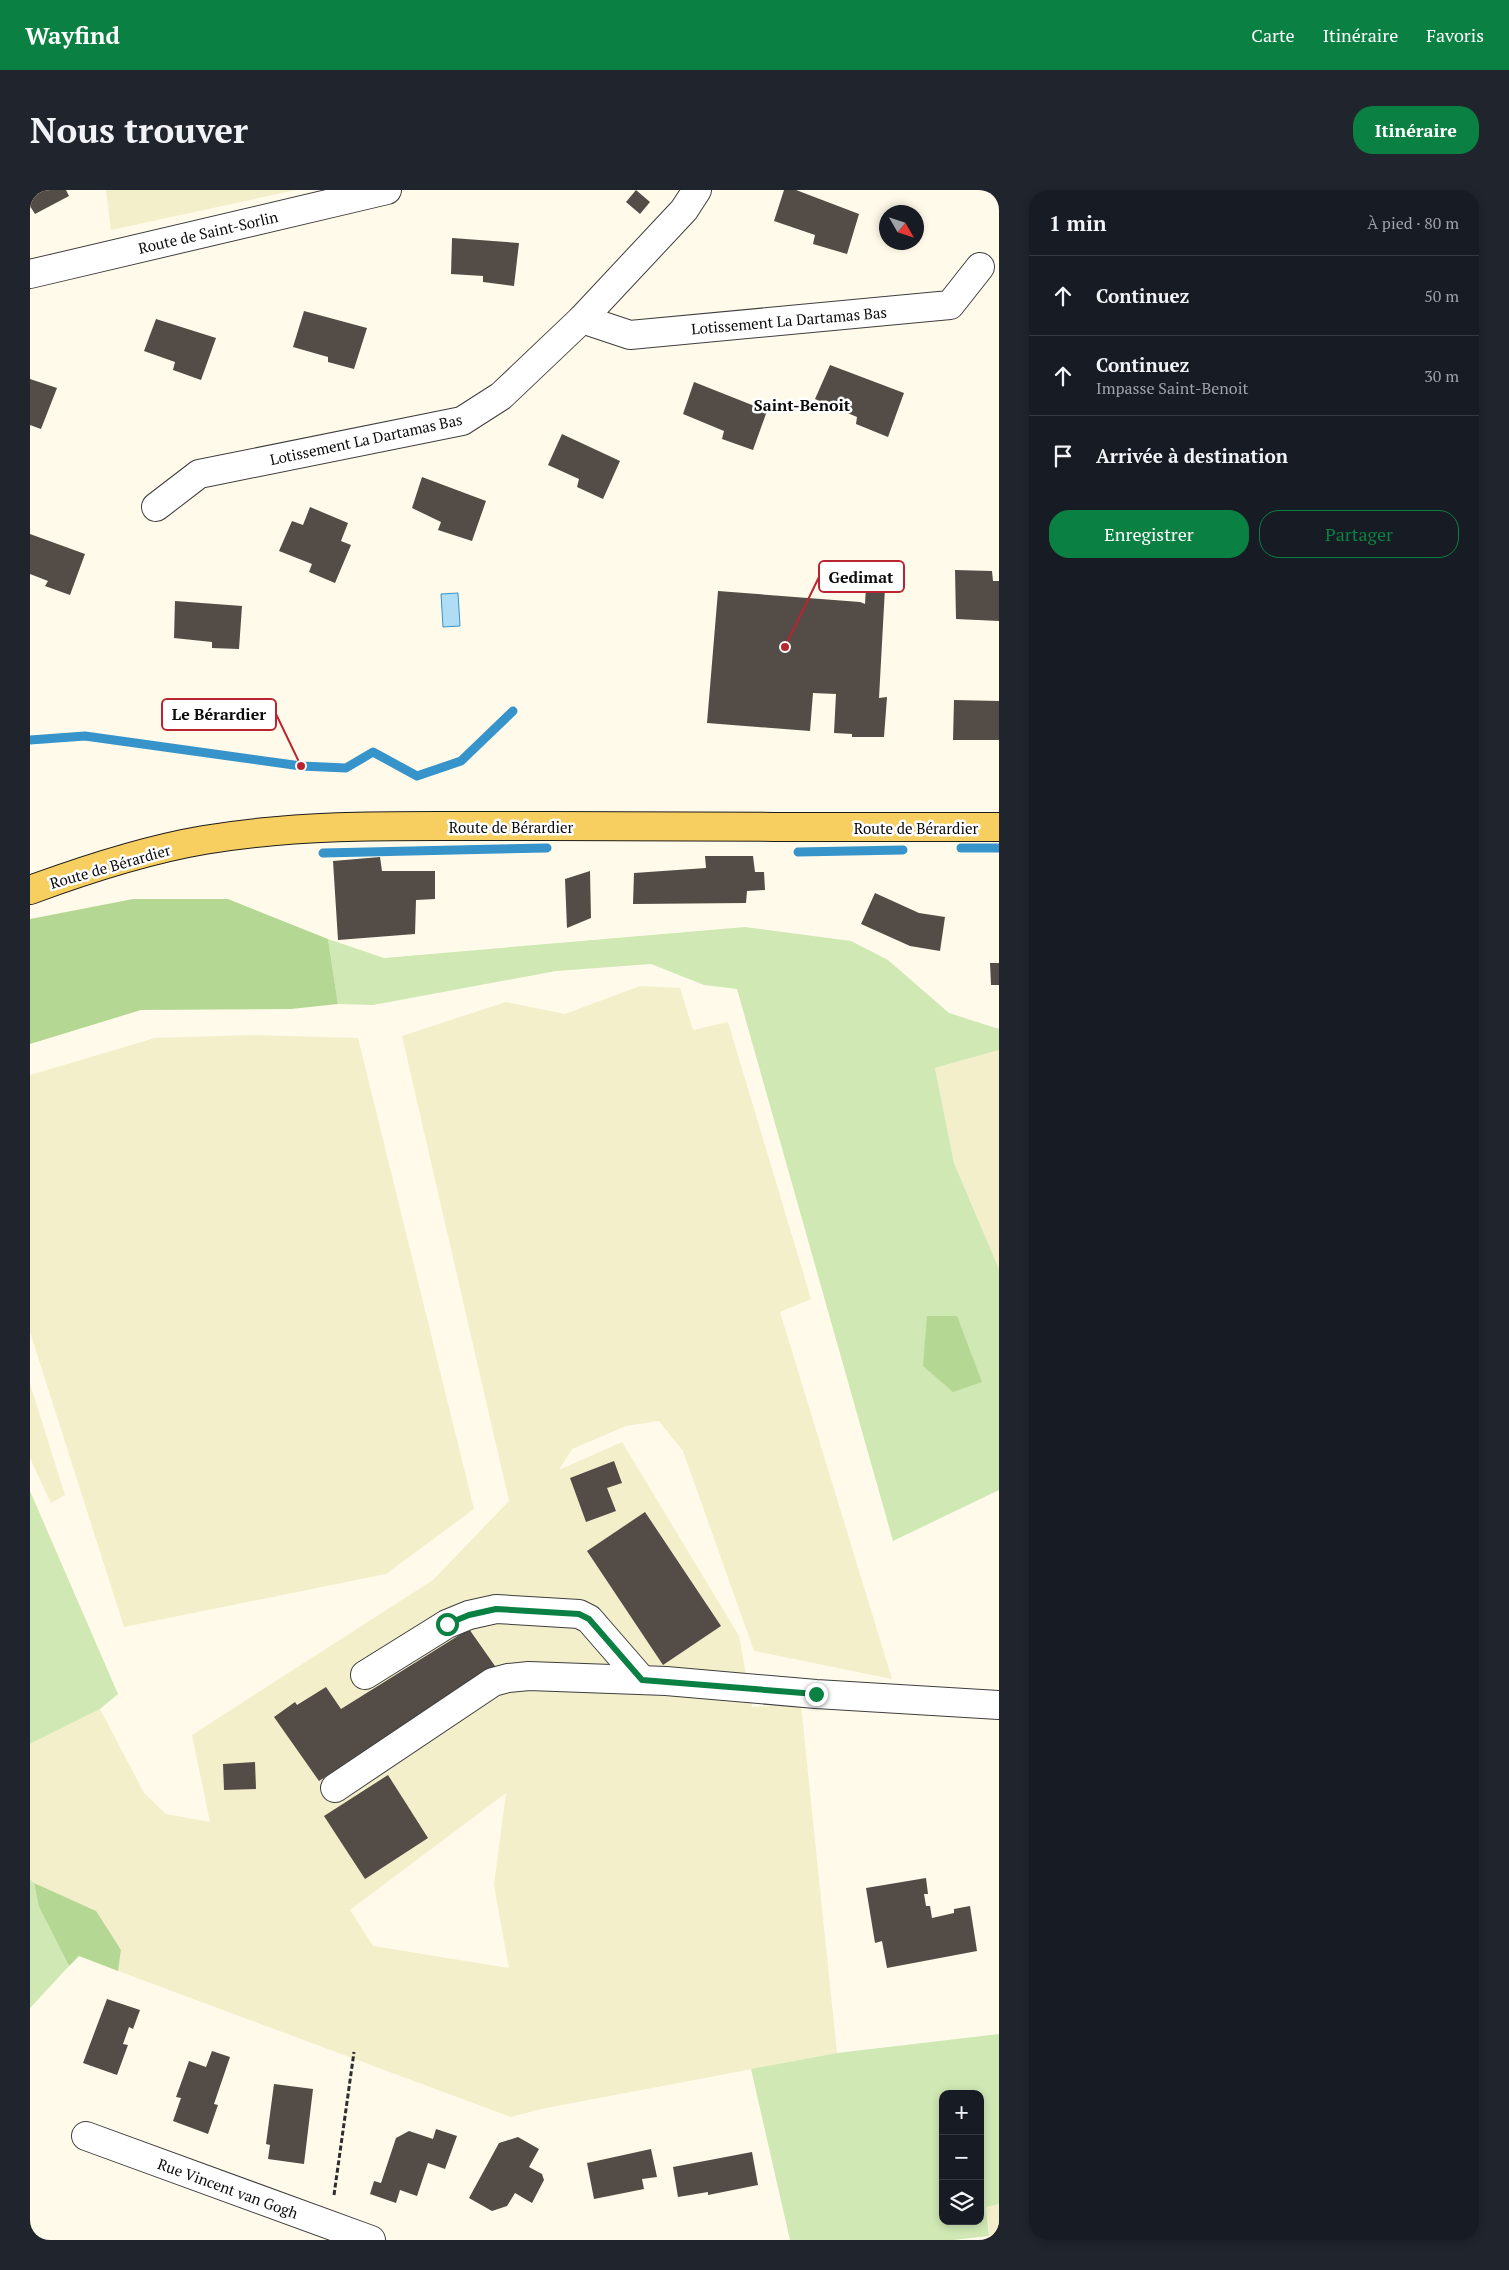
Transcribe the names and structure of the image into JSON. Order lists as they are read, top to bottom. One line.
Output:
{"streets":{"main road":["Route de Bérardier"],"street":["Route de Saint-Sorlin","Lotissement La Dartamas Bas","Rue Vincent van Gogh"]},"districts":["Saint-Benoit"],"places":["Gedimat","Le Bérardier"],"north":"bottom right","page":{"header":"Wayfind","nav":["Carte","Itinéraire","Favoris"],"buttons":["Itinéraire",["Enregistrer","Partager"]],"title":"Nous trouver","heading":["1 min","À pied · 80 m"],"list":[["Continuez","50 m"],["Continuez","Impasse Saint-Benoit","30 m"],"Arrivée à destination"],"map_buttons":["+","−"]}}
